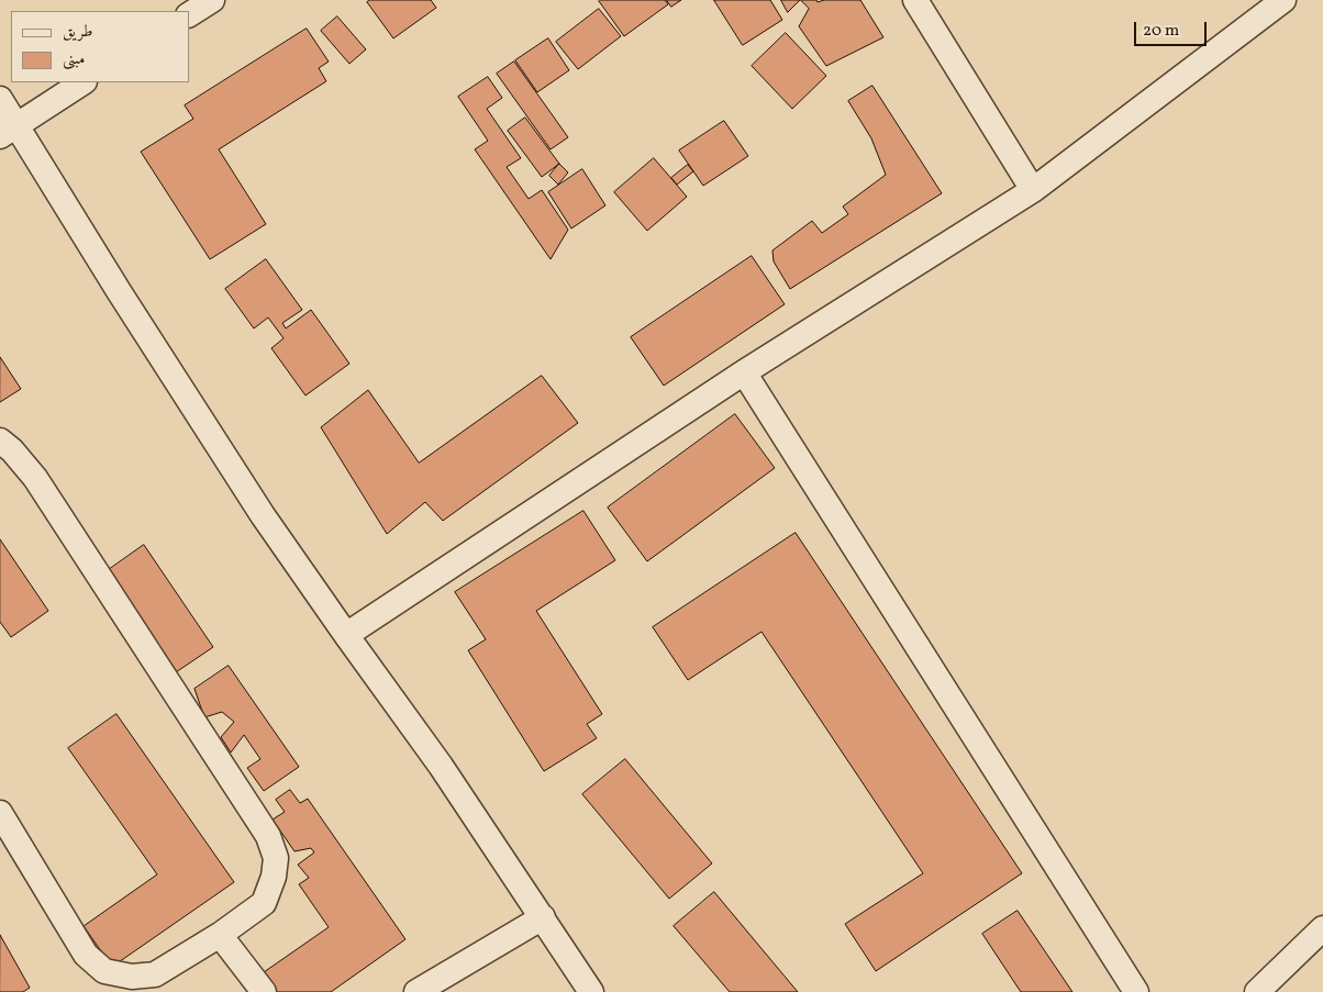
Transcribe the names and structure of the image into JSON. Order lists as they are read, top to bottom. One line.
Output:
{"legend":["طريق","مبنى"],"scale_bar":"20 m"}
